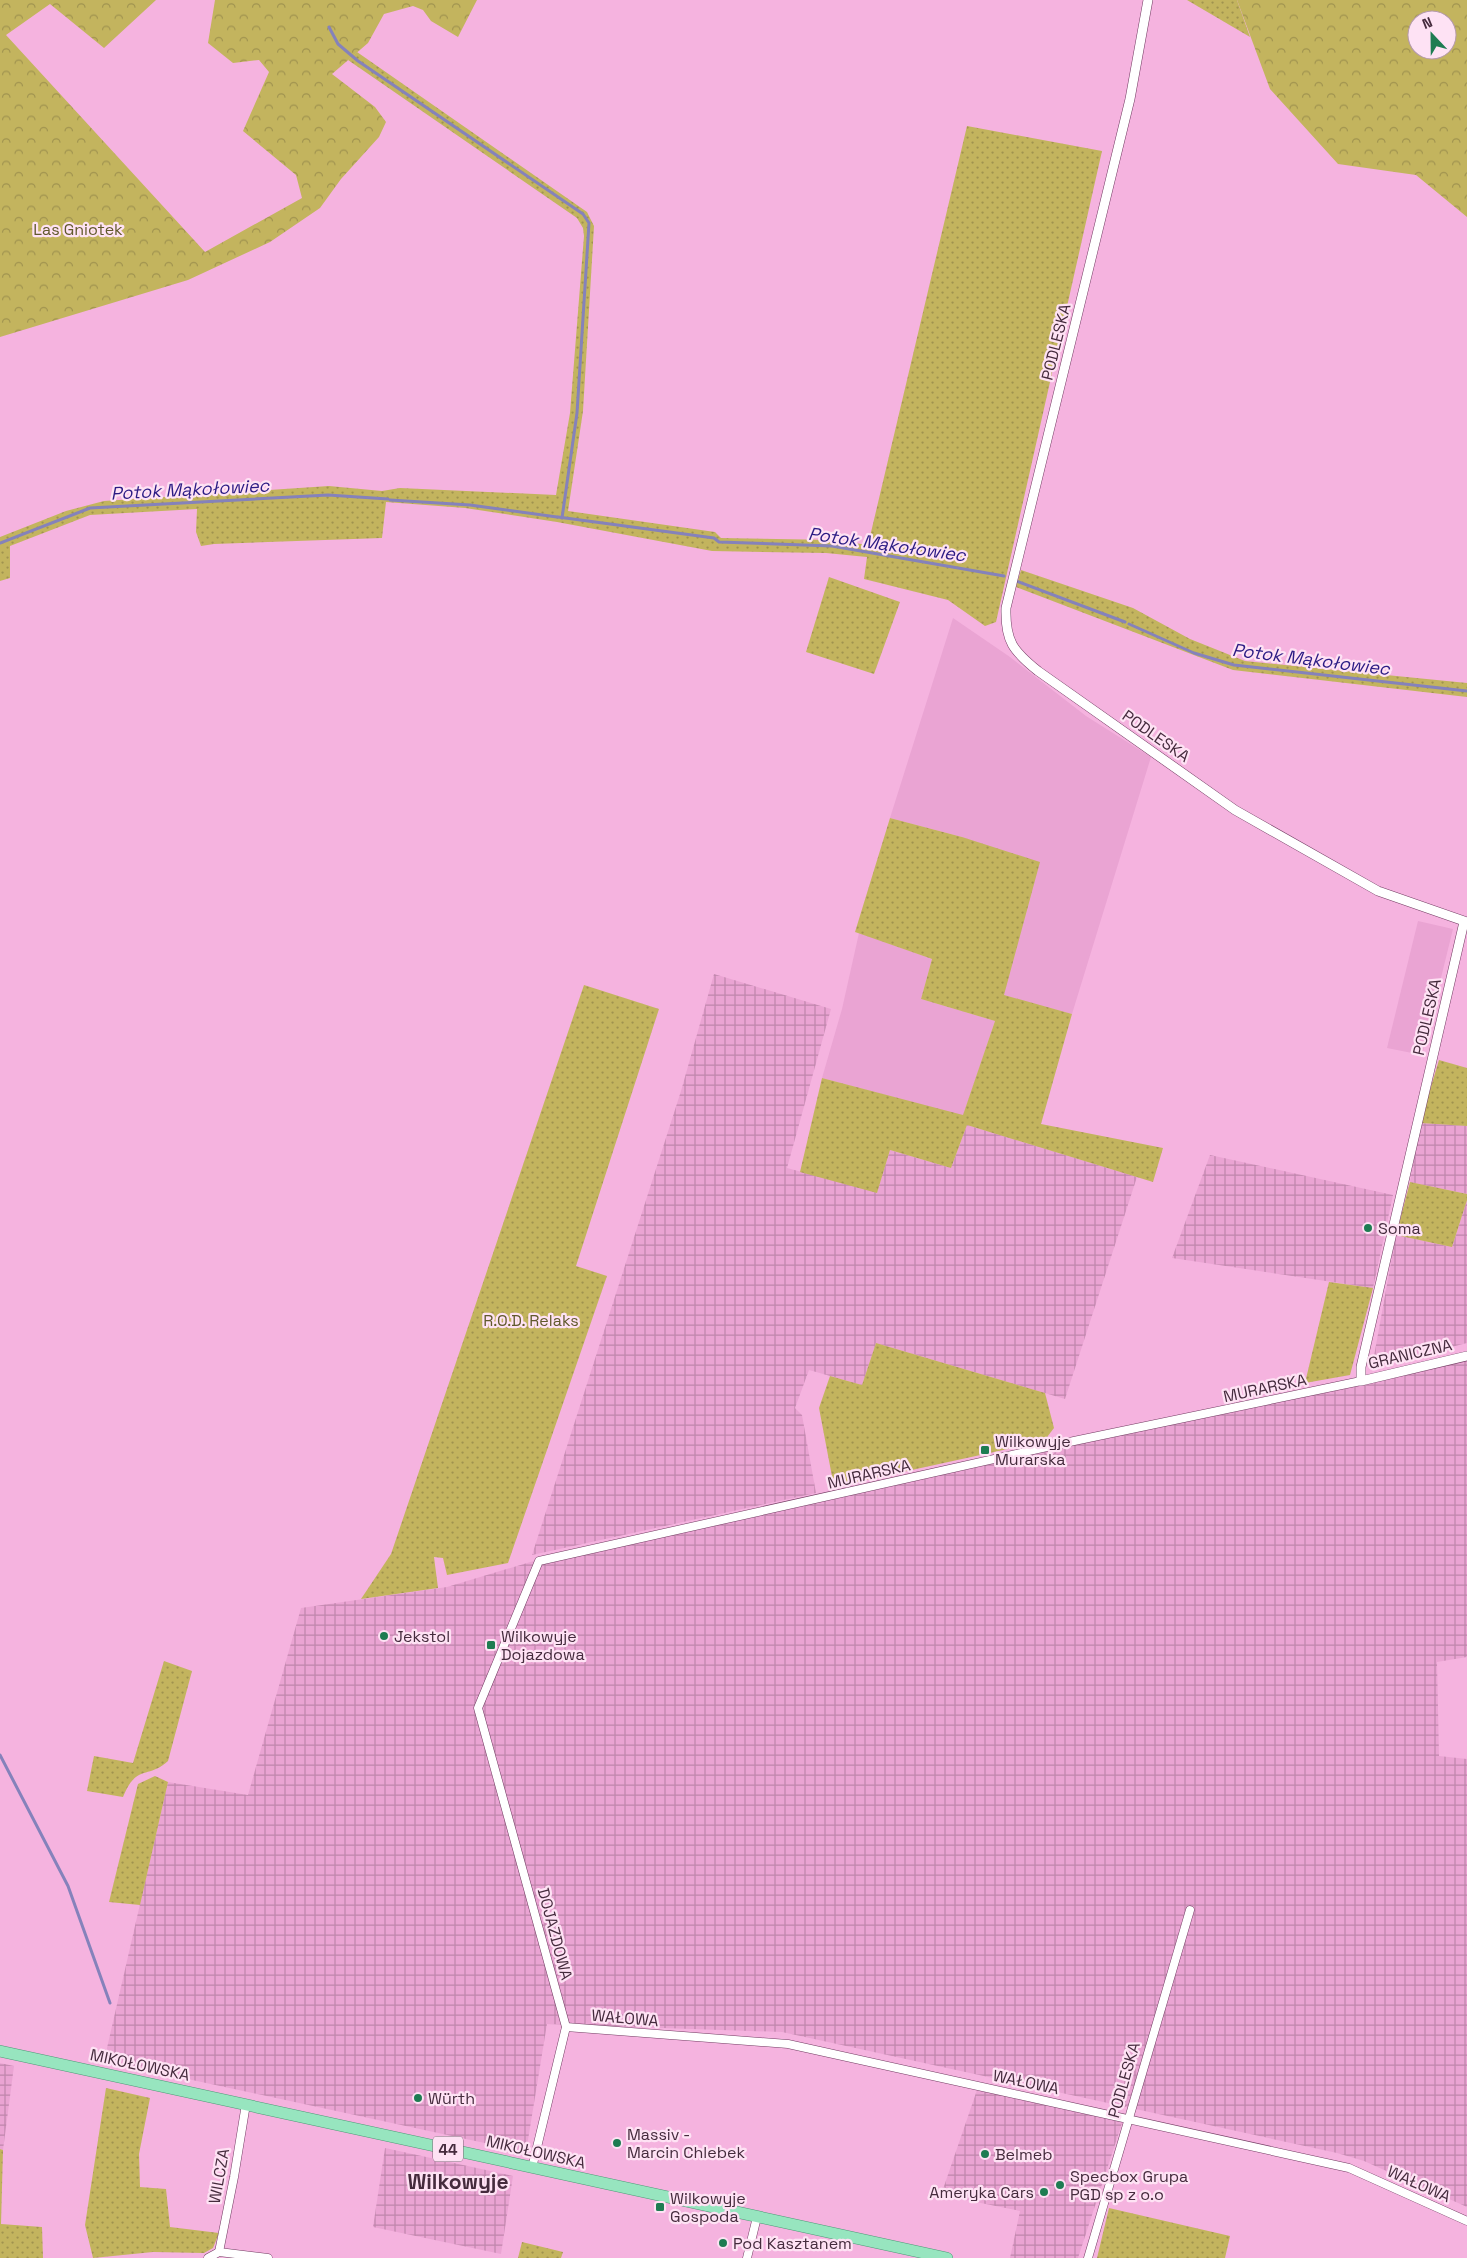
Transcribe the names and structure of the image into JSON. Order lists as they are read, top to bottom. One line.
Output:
{"streets":{"main road":["MIKOŁOWSKA","44"],"street":["PODLESKA","GRANICZNA","MURARSKA","DOJAZDOWA","WAŁOWA","WILCZA"]},"crossings":[["PODLESKA","GRANICZNA"],["PODLESKA","MURARSKA"],["PODLESKA","WAŁOWA"],["GRANICZNA","MURARSKA"],["MURARSKA","DOJAZDOWA"],["DOJAZDOWA","WAŁOWA"],["DOJAZDOWA","MIKOŁOWSKA"],["MIKOŁOWSKA","WILCZA"]],"districts":["Wilkowyje"],"water":["Potok Mąkołowiec"],"parks":["Las Gniotek","R.O.D. Relaks"],"places":{"other":["Soma","Jekstol","Würth","Massiv - Marcin Chlebek","Belmeb","Specbox Grupa PGD sp z o.o","Ameryka Cars","Pod Kasztanem"],"transit":["Wilkowyje Murarska","Wilkowyje Dojazdowa","Wilkowyje Gospoda"]},"north":"top"}
